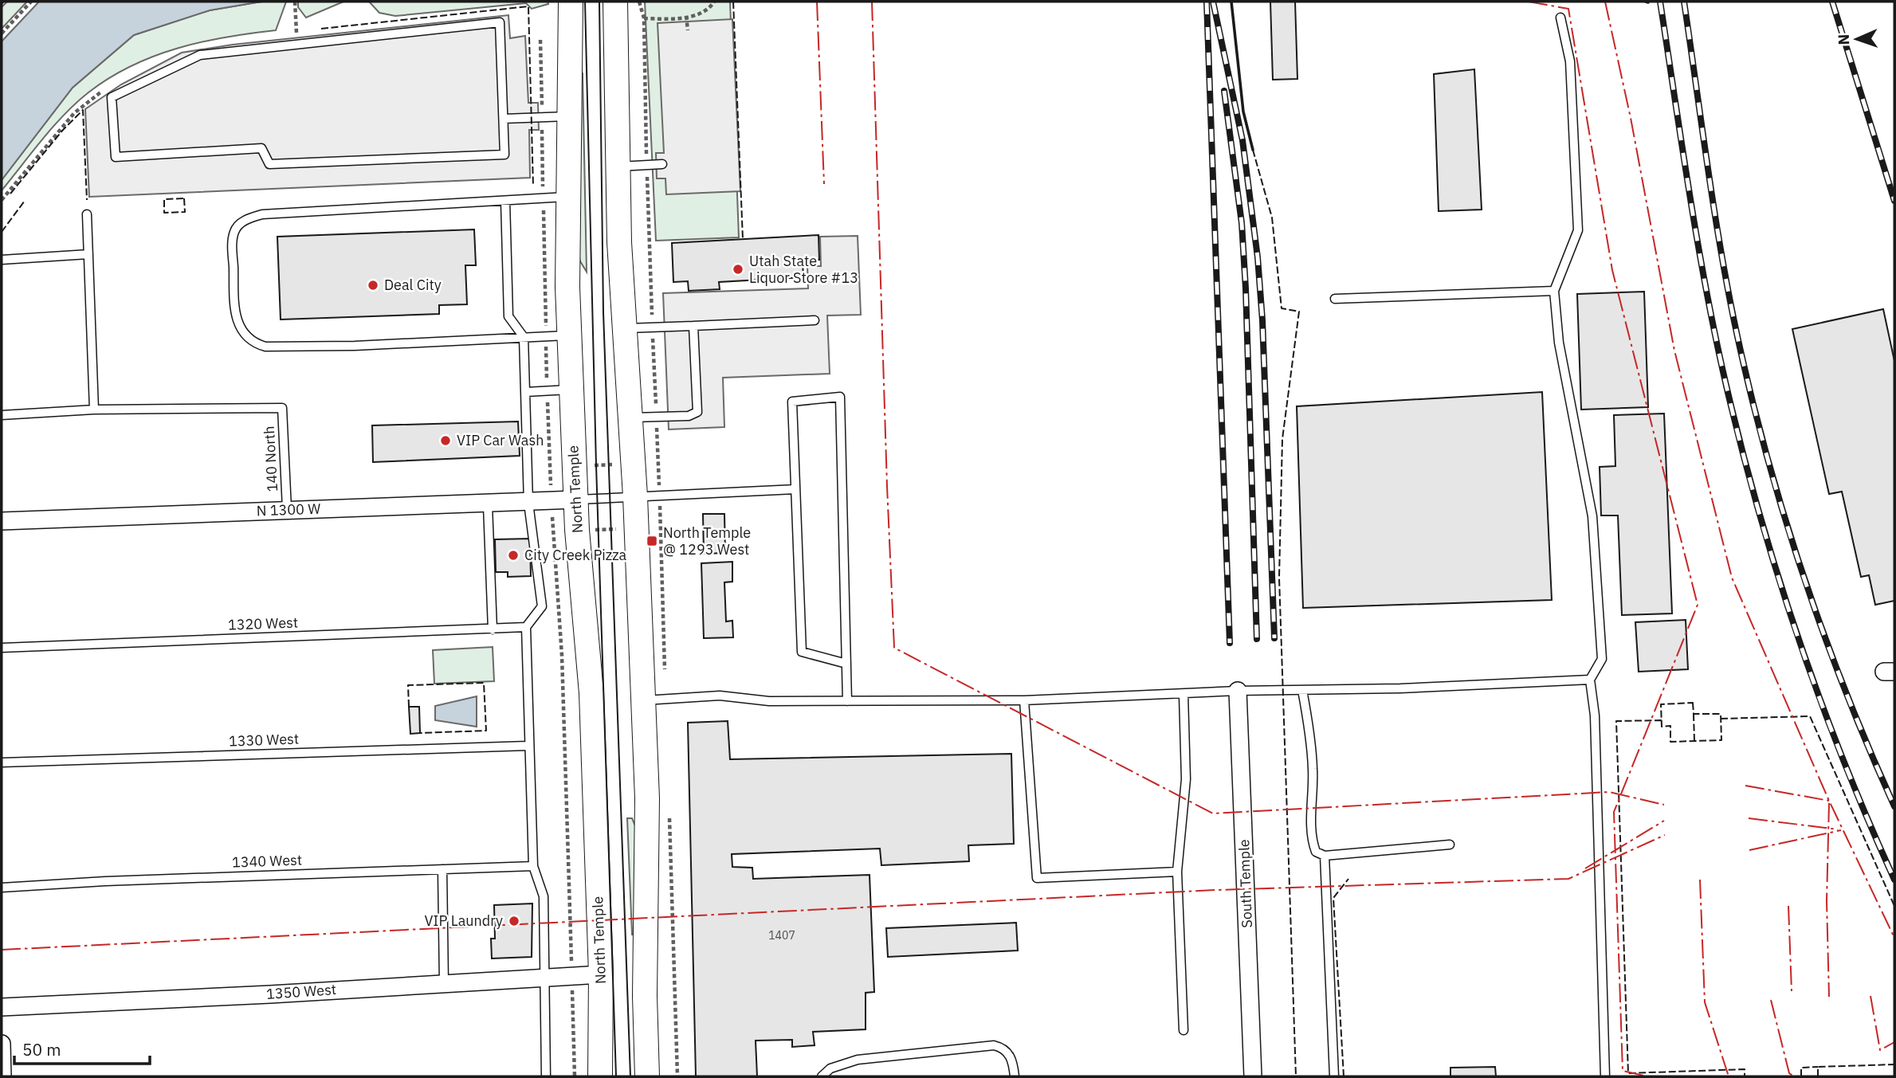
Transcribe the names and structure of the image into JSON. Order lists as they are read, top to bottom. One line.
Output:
{"streets":{"main road":["North Temple"],"street":["N 1300 W","South Temple","1350 West"],"lane":["140 North","1320 West","1330 West","1340 West"]},"crossings":[["140 North","N 1300 W"],["North Temple","N 1300 W"],["North Temple","1350 West"]],"places":{"other":["Utah State Liquor Store #13","Deal City","VIP Car Wash","City Creek Pizza","VIP Laundry"],"transit":["North Temple @ 1293 West"]},"house_numbers":["1407"],"scale_bar":"50 m","north":"left"}
